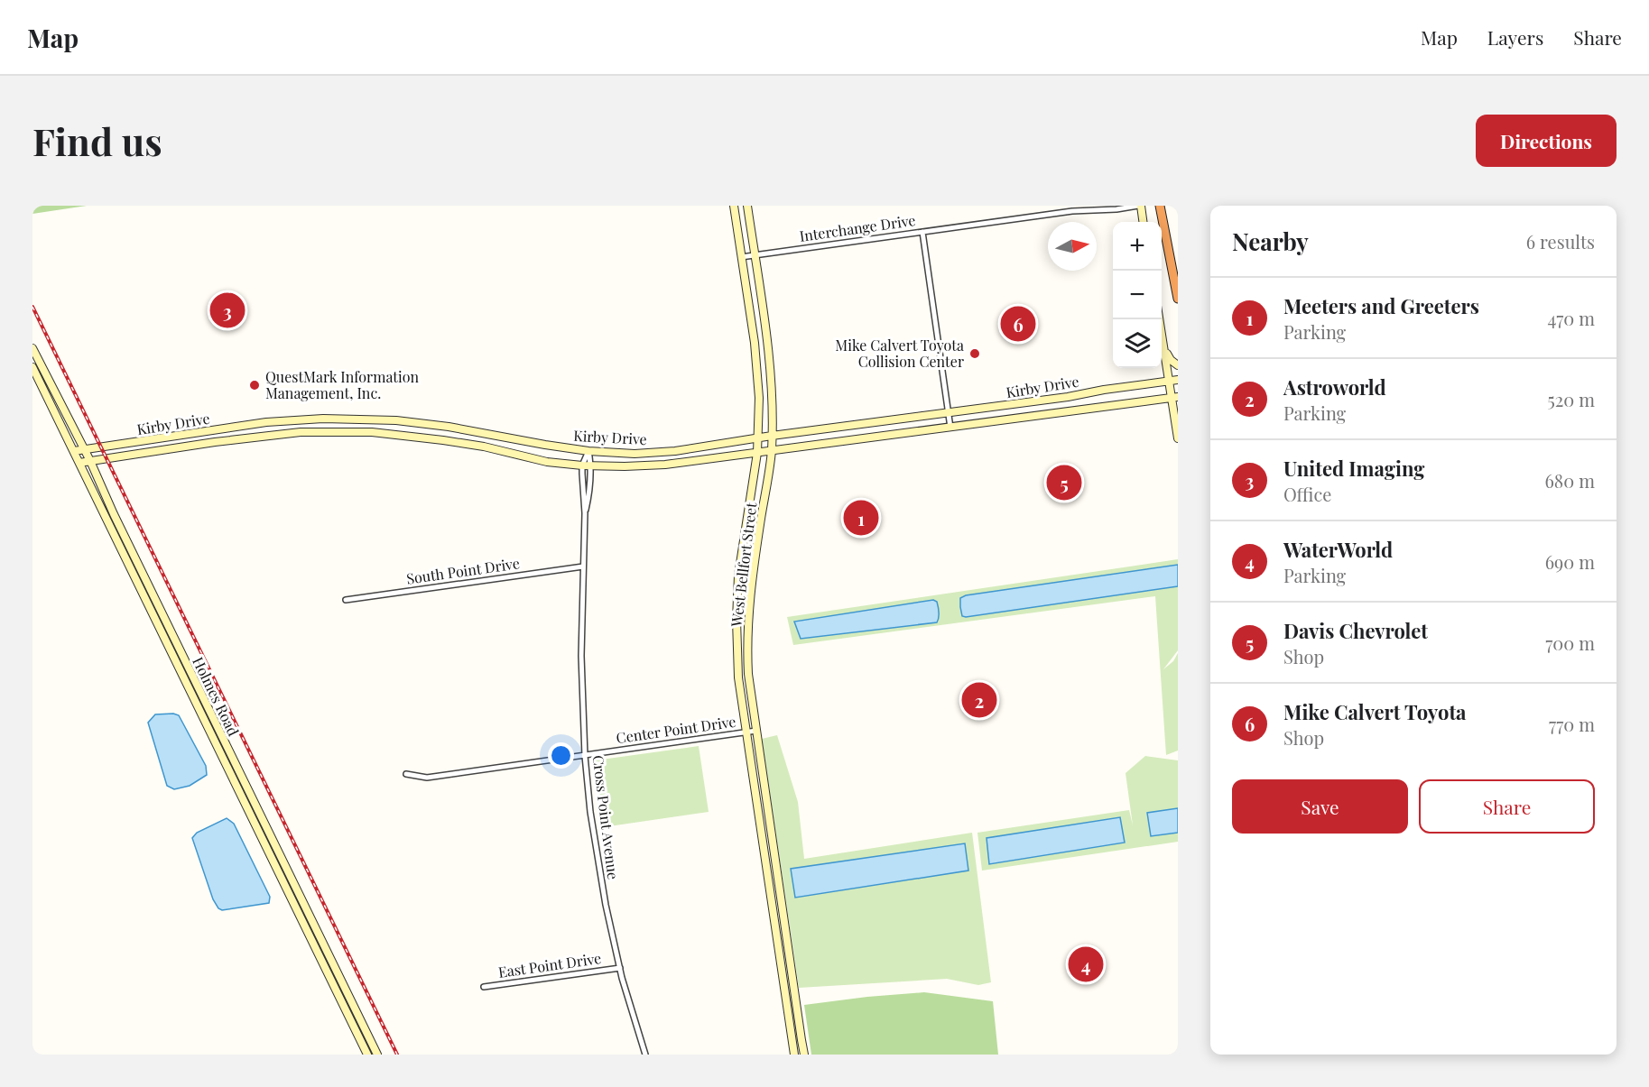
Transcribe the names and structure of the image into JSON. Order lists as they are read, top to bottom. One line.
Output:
{"streets":{"main road":["Kirby Drive","West Bellfort Street","Holmes Road"],"street":["Interchange Drive","South Point Drive","Center Point Drive","Cross Point Avenue","East Point Drive"]},"crossings":[["Interchange Drive","West Bellfort Street"],["Kirby Drive","West Bellfort Street"],["Kirby Drive","Holmes Road"],["Kirby Drive","Cross Point Avenue"],["West Bellfort Street","Center Point Drive"],["South Point Drive","Cross Point Avenue"],["Center Point Drive","Cross Point Avenue"],["Cross Point Avenue","East Point Drive"]],"places":["Mike Calvert Toyota Collision Center","QuestMark Information Management, Inc."],"north":"right","page":{"header":"Map","nav":["Map","Layers","Share"],"buttons":["Directions",["Save","Share"]],"title":"Find us","heading":["Nearby","6 results"],"map_buttons":["+","−"],"list":[{"mark":"1","name":"Meeters and Greeters","note":"Parking","value":"470 m"},{"mark":"2","name":"Astroworld","note":"Parking","value":"520 m"},{"mark":"3","name":"United Imaging","note":"Office","value":"680 m"},{"mark":"4","name":"WaterWorld","note":"Parking","value":"690 m"},{"mark":"5","name":"Davis Chevrolet","note":"Shop","value":"700 m"},{"mark":"6","name":"Mike Calvert Toyota","note":"Shop","value":"770 m"}],"pins":["3","6","5","1","2","4"]}}
